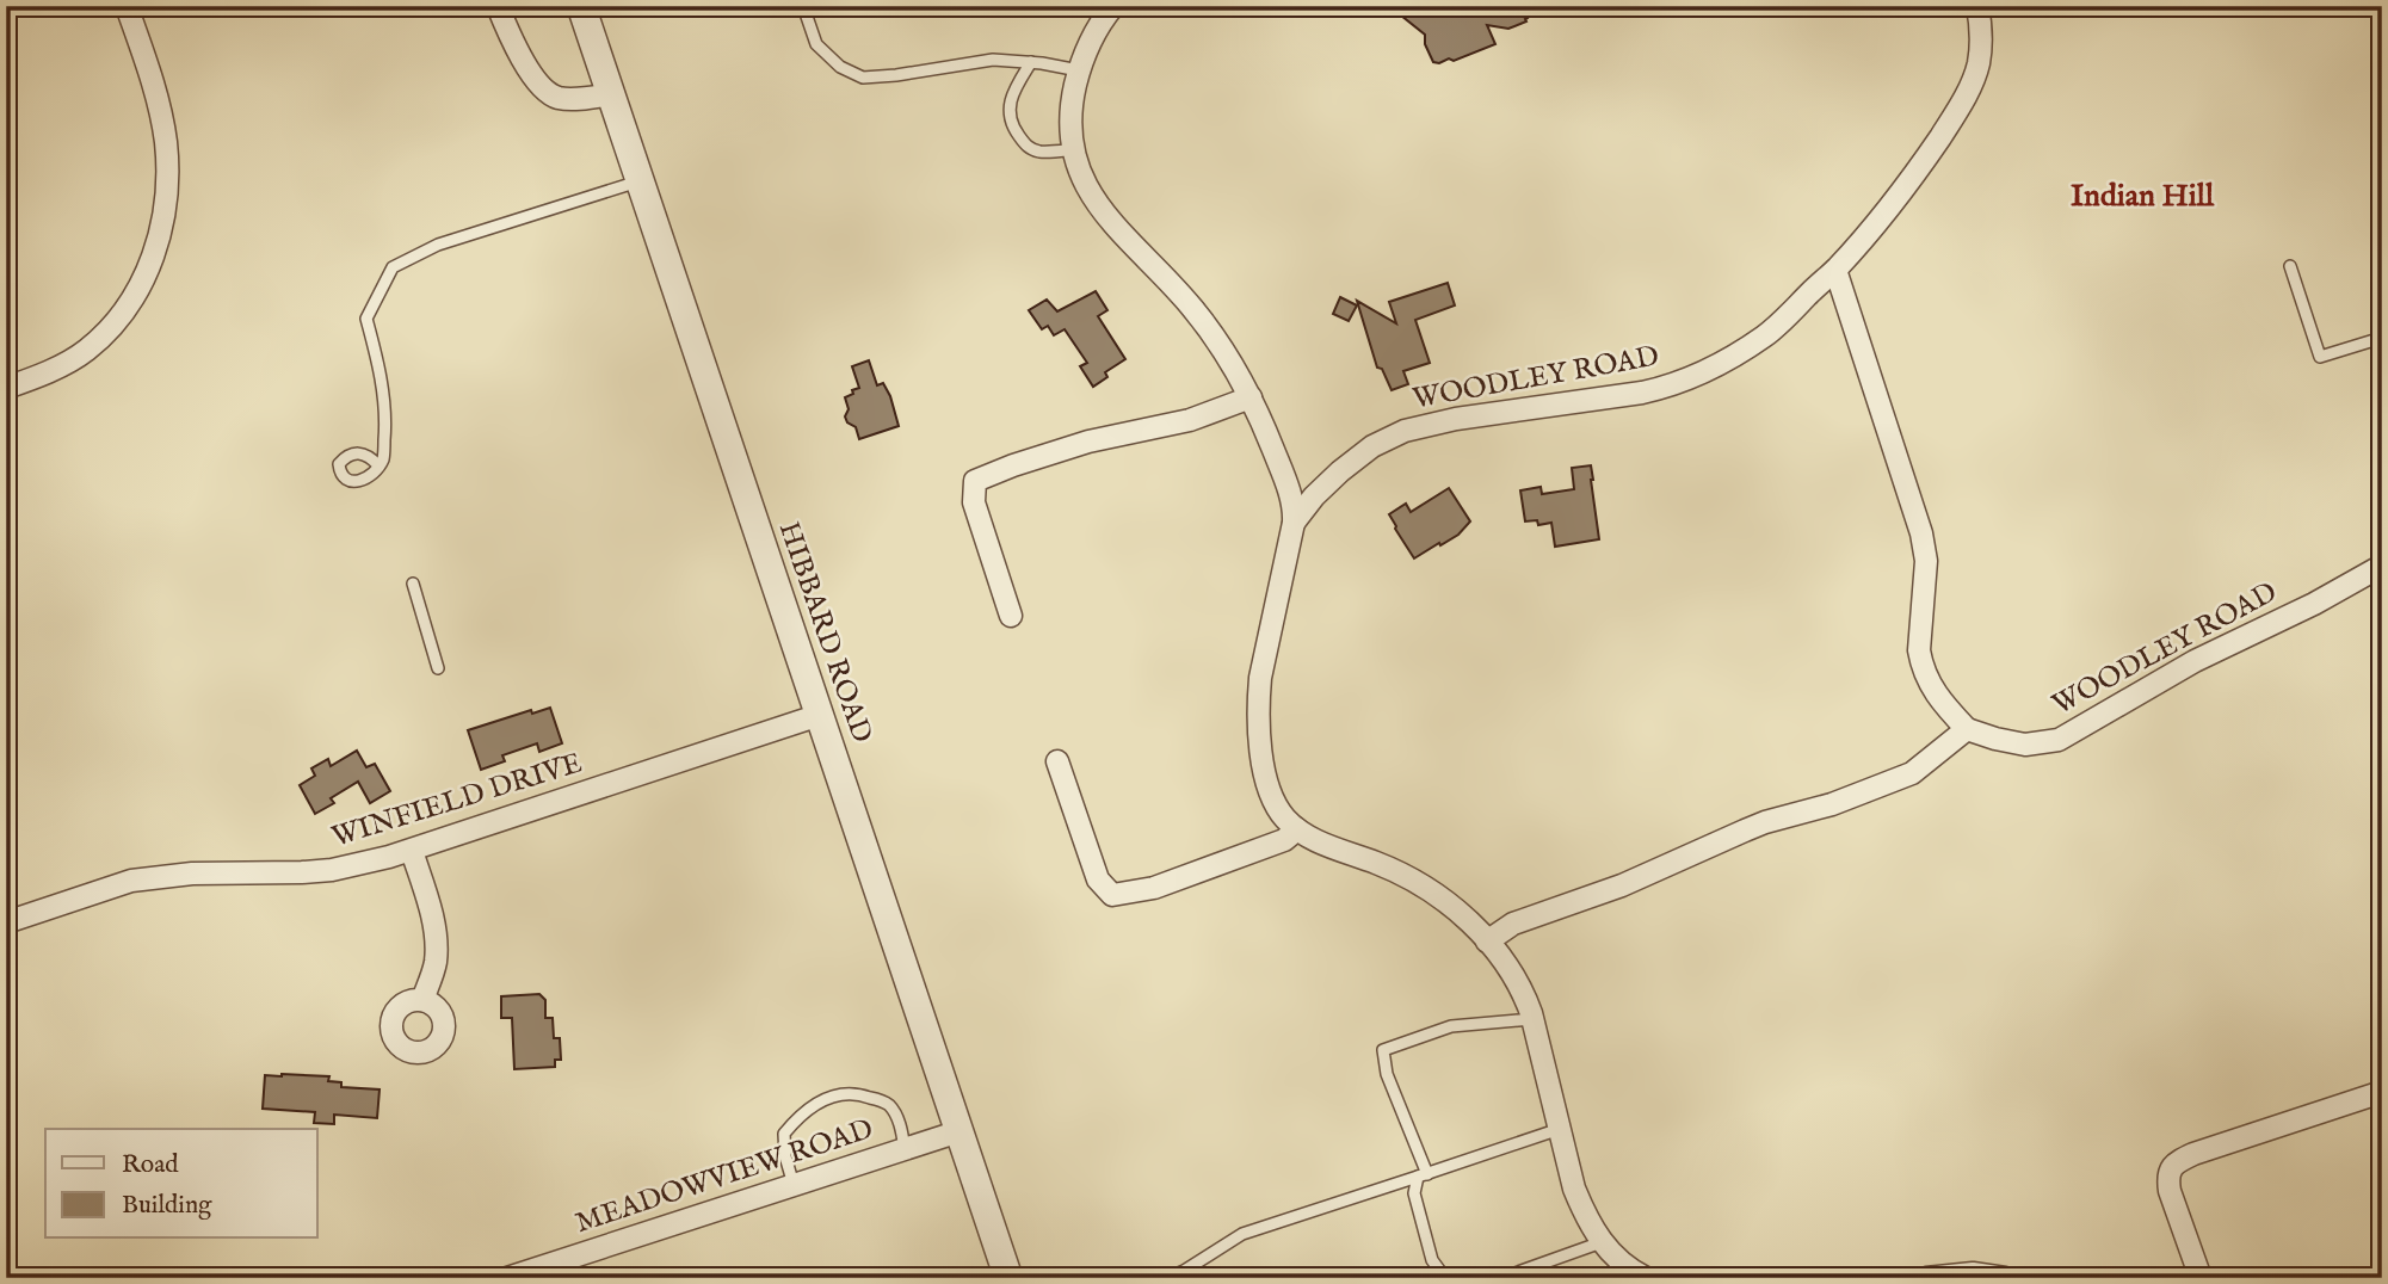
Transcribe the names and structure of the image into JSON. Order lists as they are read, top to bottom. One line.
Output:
{"streets":{"street":["WOODLEY ROAD","HIBBARD ROAD","WINFIELD DRIVE","MEADOWVIEW ROAD"]},"crossings":[["HIBBARD ROAD","WINFIELD DRIVE"],["HIBBARD ROAD","MEADOWVIEW ROAD"]],"districts":["Indian Hill"],"legend":["Road","Building"]}
